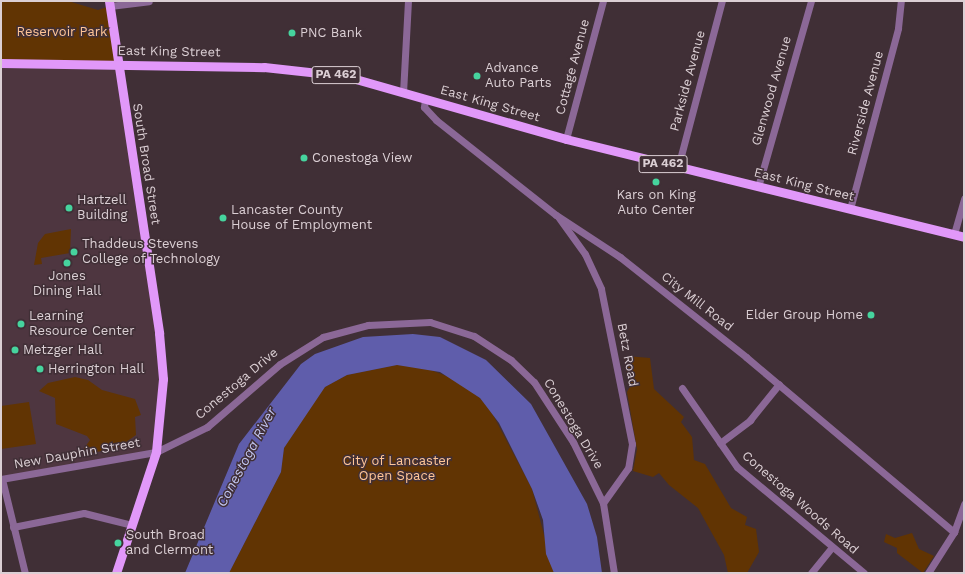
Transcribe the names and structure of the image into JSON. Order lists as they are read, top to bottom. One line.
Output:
{"streets":{"main road":["East King Street","PA 462","South Broad Street"],"street":["Cottage Avenue","Parkside Avenue","Glenwood Avenue","Riverside Avenue","City Mill Road","Betz Road","Conestoga Drive","New Dauphin Street","Conestoga Woods Road"]},"crossings":[["East King Street","Cottage Avenue"],["East King Street","Parkside Avenue"],["East King Street","Glenwood Avenue"],["East King Street","Riverside Avenue"],["East King Street","South Broad Street"],["East King Street","City Mill Road"],["South Broad Street","Conestoga Drive"],["South Broad Street","New Dauphin Street"],["City Mill Road","Betz Road"],["Betz Road","Conestoga Drive"],["Conestoga Drive","New Dauphin Street"]],"water":["Conestoga River"],"parks":["Reservoir Park","City of Lancaster Open Space"],"places":["PNC Bank","Advance Auto Parts","Conestoga View","Kars on King Auto Center","Hartzell Building","Lancaster County House of Employment","Thaddeus Stevens College of Technology","Jones Dining Hall","Elder Group Home","Learning Resource Center","Metzger Hall","Herrington Hall","South Broad and Clermont"]}
